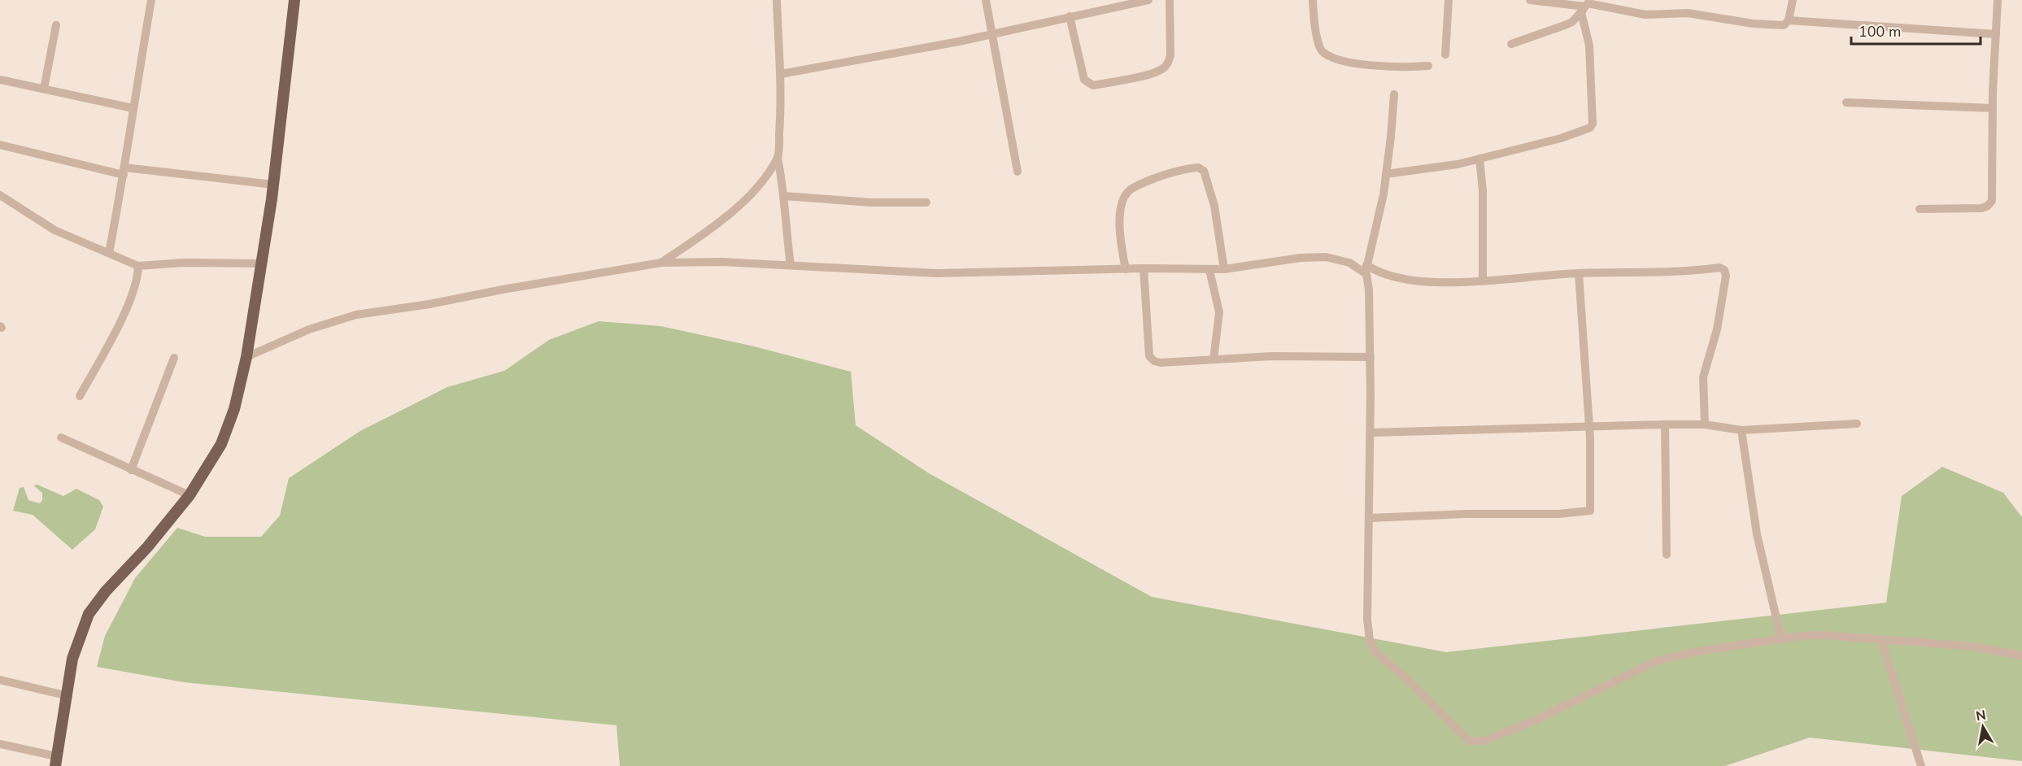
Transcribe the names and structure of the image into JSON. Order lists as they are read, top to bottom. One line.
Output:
{"scale_bar":"100 m","north":"top"}
